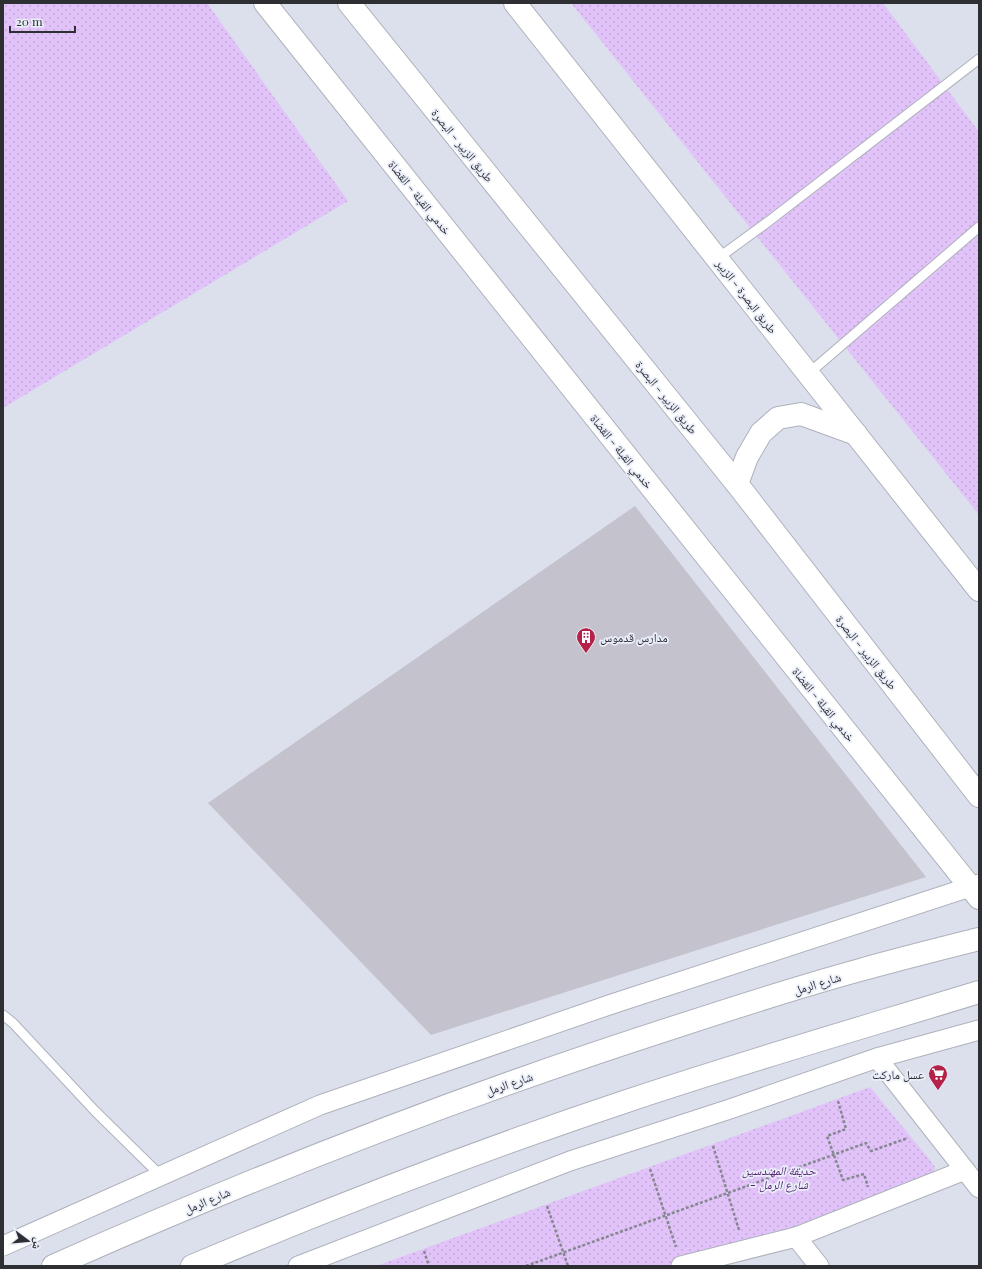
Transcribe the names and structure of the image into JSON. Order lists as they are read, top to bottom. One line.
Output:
{"streets":{"main road":["طريق الزبير - البصرة","خدمي القبلة - القضاة","طريق البصرة - الزبير","شارع الرمل"]},"parks":["حديقة المهندسين - شارع الرمل"],"places":{"building":["مدارس قدموس"],"supermarket":["عسل ماركت"]},"scale_bar":"20 m","north":"right"}
